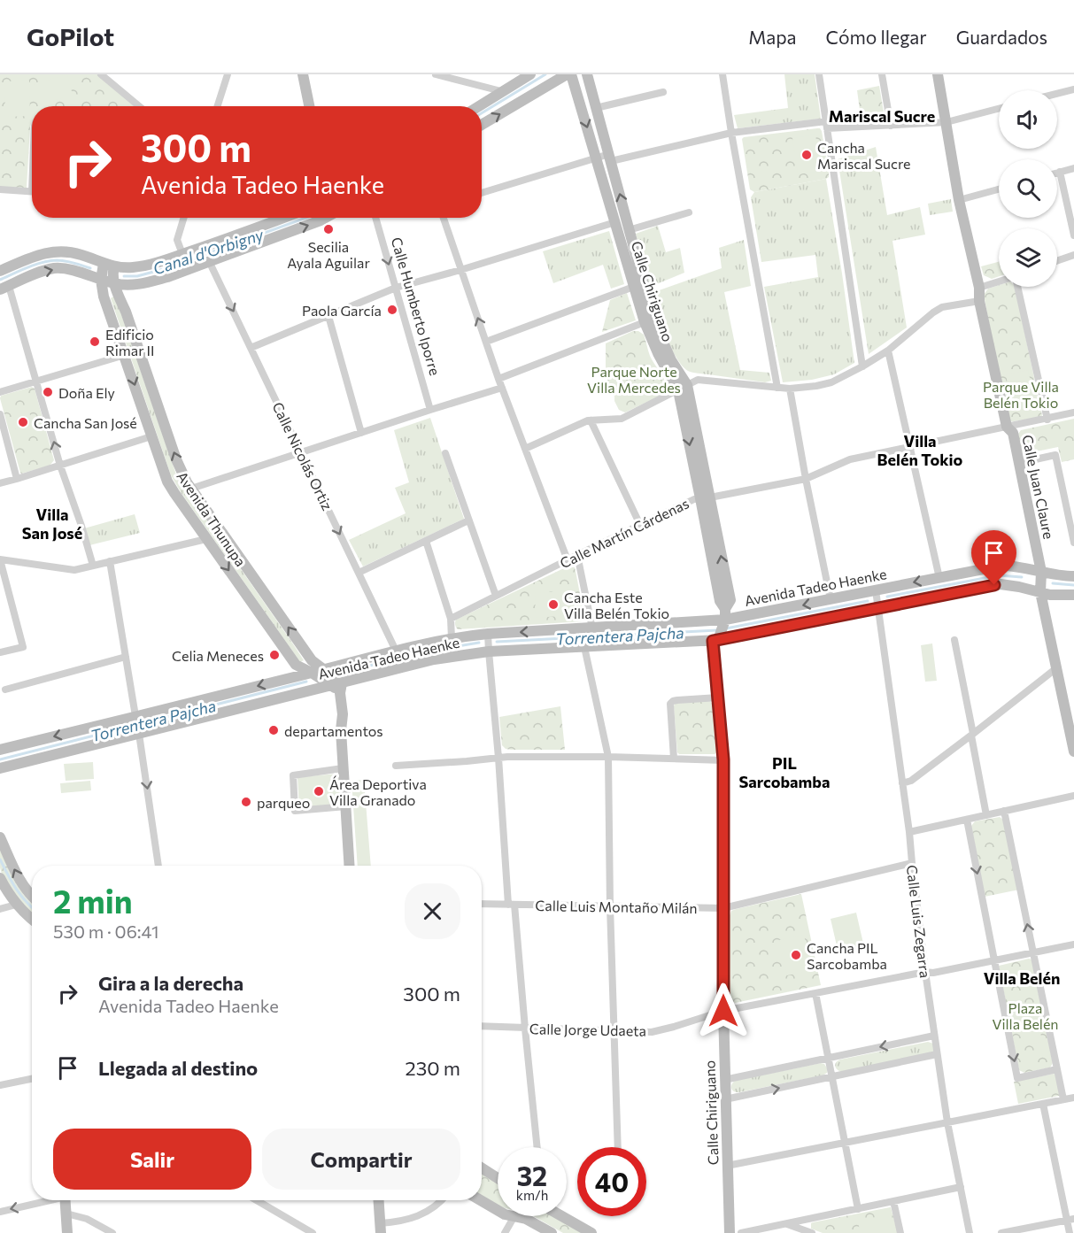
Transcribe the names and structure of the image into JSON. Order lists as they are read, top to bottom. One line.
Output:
{"streets":{"street":["Calle Chiriguano","Calle Humberto Iporre","Calle Nicolás Ortiz","Calle Juan Claure","Avenida Thunupa","Calle Martín Cárdenas","Avenida Tadeo Haenke","Calle Luis Montaño Milán","Calle Luis Zegarra","Calle Jorge Udaeta"]},"crossings":[["Calle Chiriguano","Calle Martín Cárdenas"],["Calle Chiriguano","Avenida Tadeo Haenke"],["Calle Chiriguano","Calle Luis Montaño Milán"],["Calle Chiriguano","Calle Jorge Udaeta"],["Calle Nicolás Ortiz","Avenida Tadeo Haenke"],["Calle Juan Claure","Calle Martín Cárdenas"],["Calle Juan Claure","Avenida Tadeo Haenke"],["Avenida Thunupa","Avenida Tadeo Haenke"],["Avenida Tadeo Haenke","Calle Luis Zegarra"],["Calle Luis Montaño Milán","Calle Luis Zegarra"],["Calle Luis Zegarra","Calle Jorge Udaeta"]],"one_way":["Calle Humberto Iporre","Calle Nicolás Ortiz"],"districts":["Mariscal Sucre","Villa Belén Tokio","Villa San José","PIL Sarcobamba","Villa Belén"],"water":["Canal d'Orbigny","Torrentera Pajcha"],"parks":["Parque Norte Villa Mercedes","Parque Villa Belén Tokio","Plaza Villa Belén"],"places":["Cancha Mariscal Sucre","Secilia Ayala Aguilar","Paola García","Edificio Rimar II","Doña Ely","Cancha San José","Cancha Este Villa Belén Tokio","Celia Meneces","departamentos","Área Deportiva Villa Granado","parqueo","Cancha PIL Sarcobamba"],"page":{"header":"GoPilot","nav":["Mapa","Cómo llegar","Guardados"],"turn":["300 m","Avenida Tadeo Haenke"],"heading":["2 min","530 m · 06:41"],"list":[{"name":"Gira a la derecha","note":"Avenida Tadeo Haenke","value":"300 m"},{"name":"Llegada al destino","value":"230 m"}],"buttons":["Salir","Compartir"],"speed":"32 km/h","limit":"40"}}
